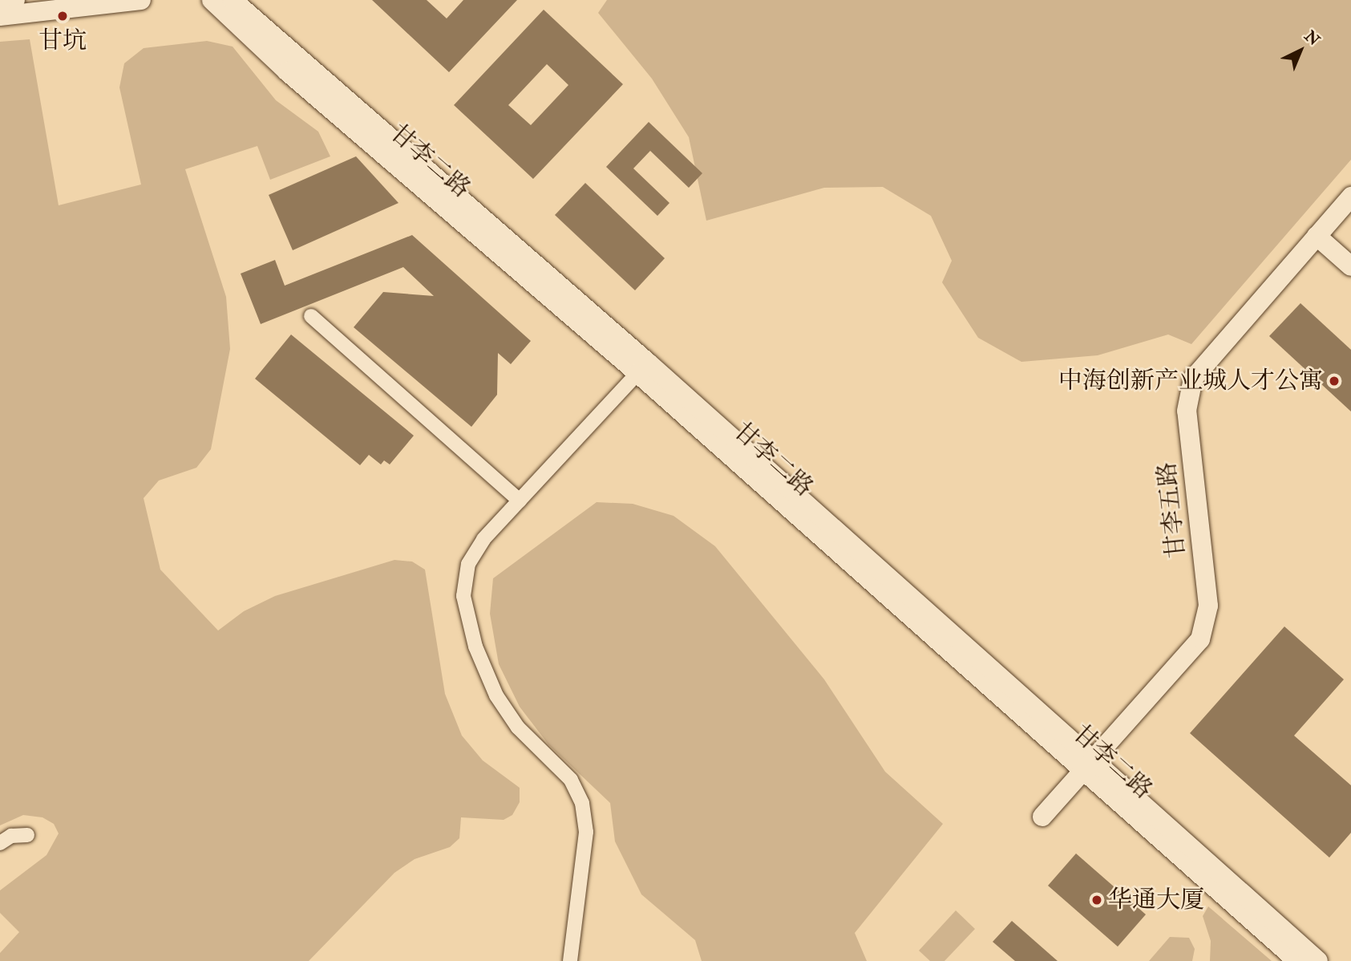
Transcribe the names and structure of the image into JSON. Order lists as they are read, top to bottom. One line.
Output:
{"streets":{"main road":["甘李二路","甘李五路"]},"crossings":[["甘李二路","甘李五路"]],"places":["甘坑","中海创新产业城人才公寓","华通大厦"],"north":"top right"}
